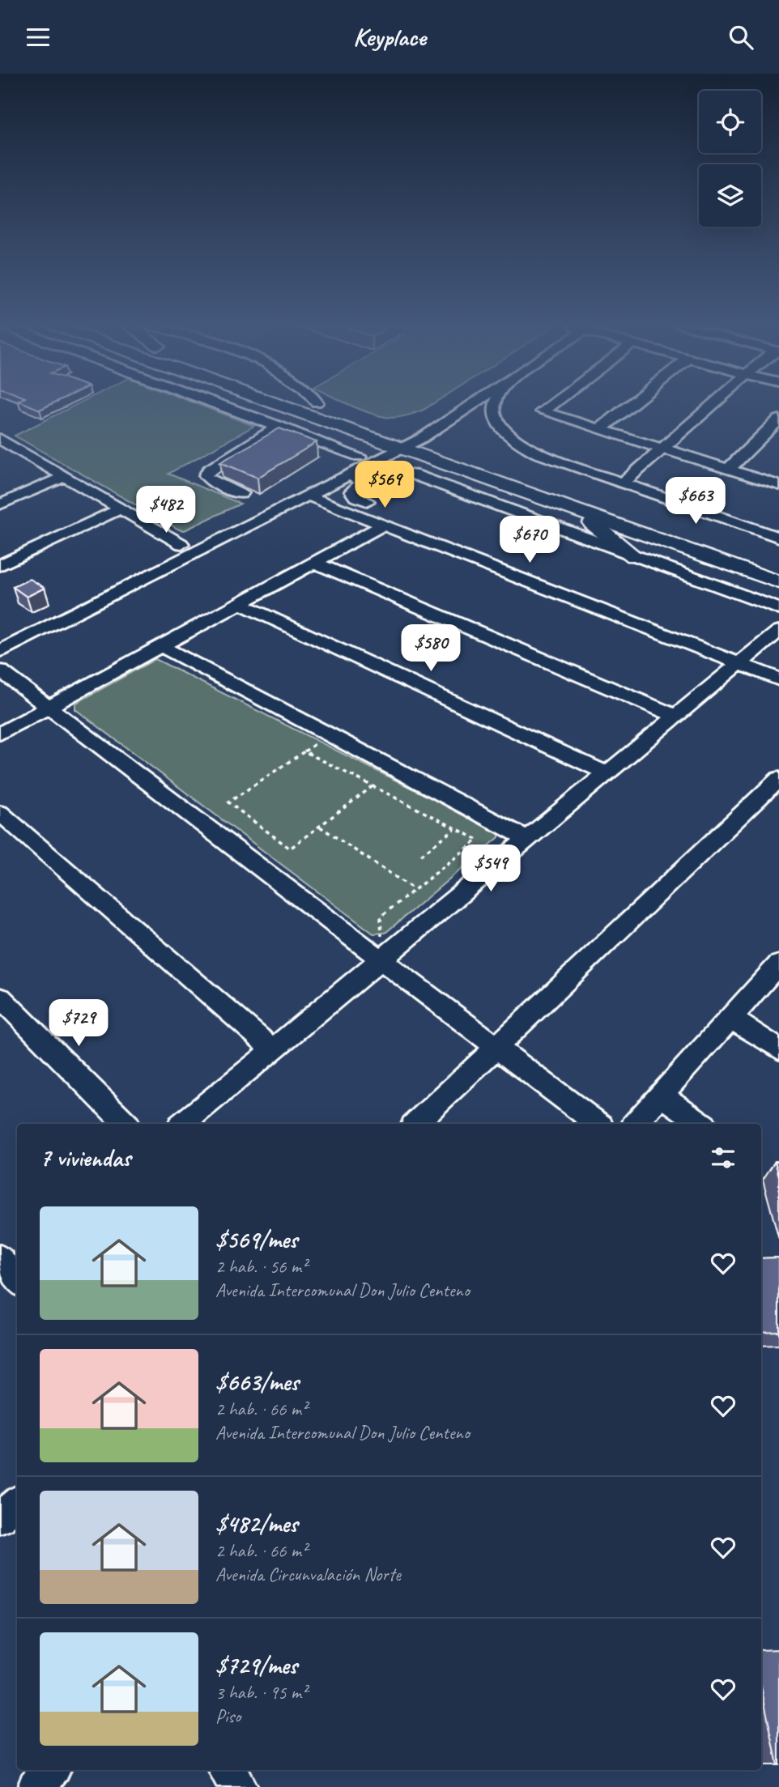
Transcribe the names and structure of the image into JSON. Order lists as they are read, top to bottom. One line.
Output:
{"page":{"header":"Keyplace","price":["$569","$663","$482","$670","$580","$549","$729"],"heading":"7 viviendas","list":[{"name":"$569/mes","note":"2 hab. · 56 m² · Avenida Intercomunal Don Julio Centeno"},{"name":"$663/mes","note":"2 hab. · 66 m² · Avenida Intercomunal Don Julio Centeno"},{"name":"$482/mes","note":"2 hab. · 66 m² · Avenida Circunvalación Norte"},{"name":"$729/mes","note":"3 hab. · 95 m² · Piso"}]}}
